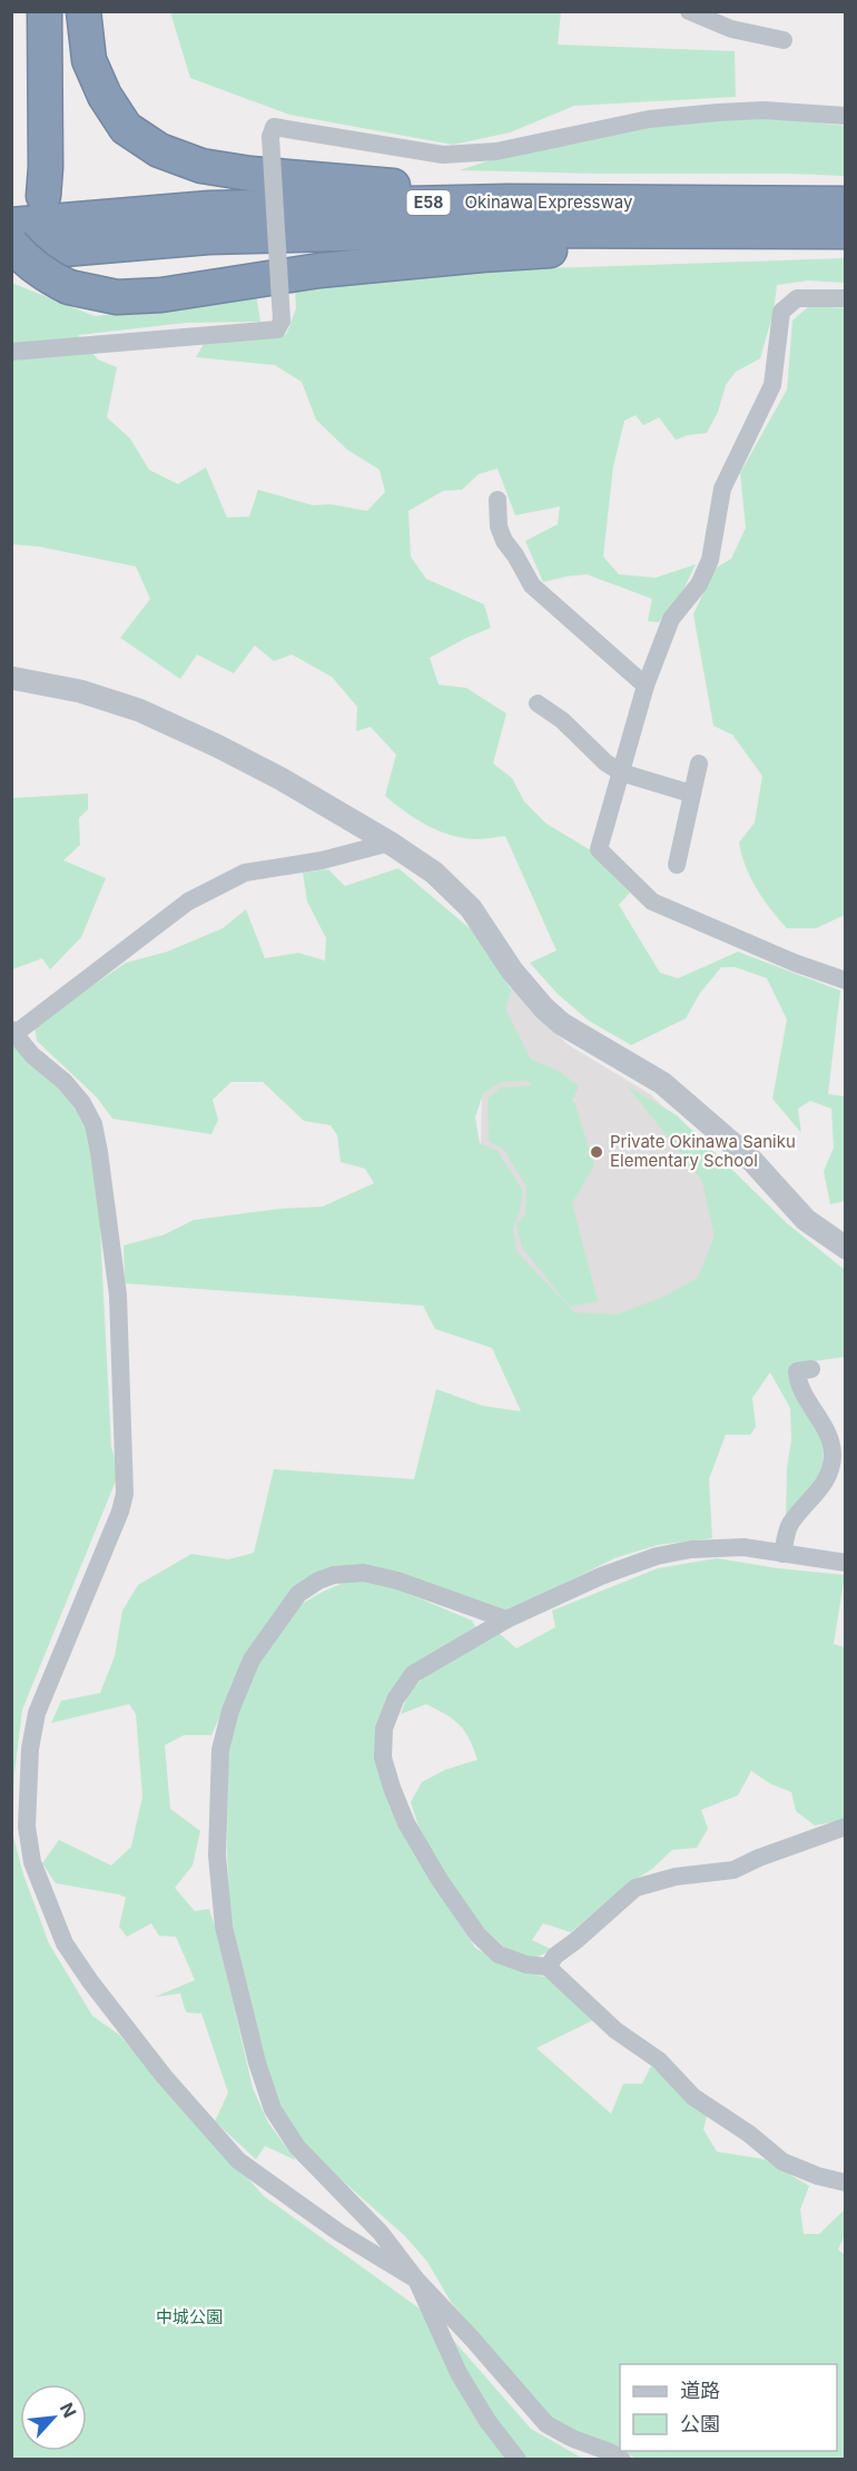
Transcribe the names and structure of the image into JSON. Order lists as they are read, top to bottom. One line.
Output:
{"streets":{"highway":["E58","Okinawa Expressway"]},"parks":["中城公園"],"places":["Private Okinawa Saniku Elementary School"],"legend":["道路","公園"],"north":"top right"}
